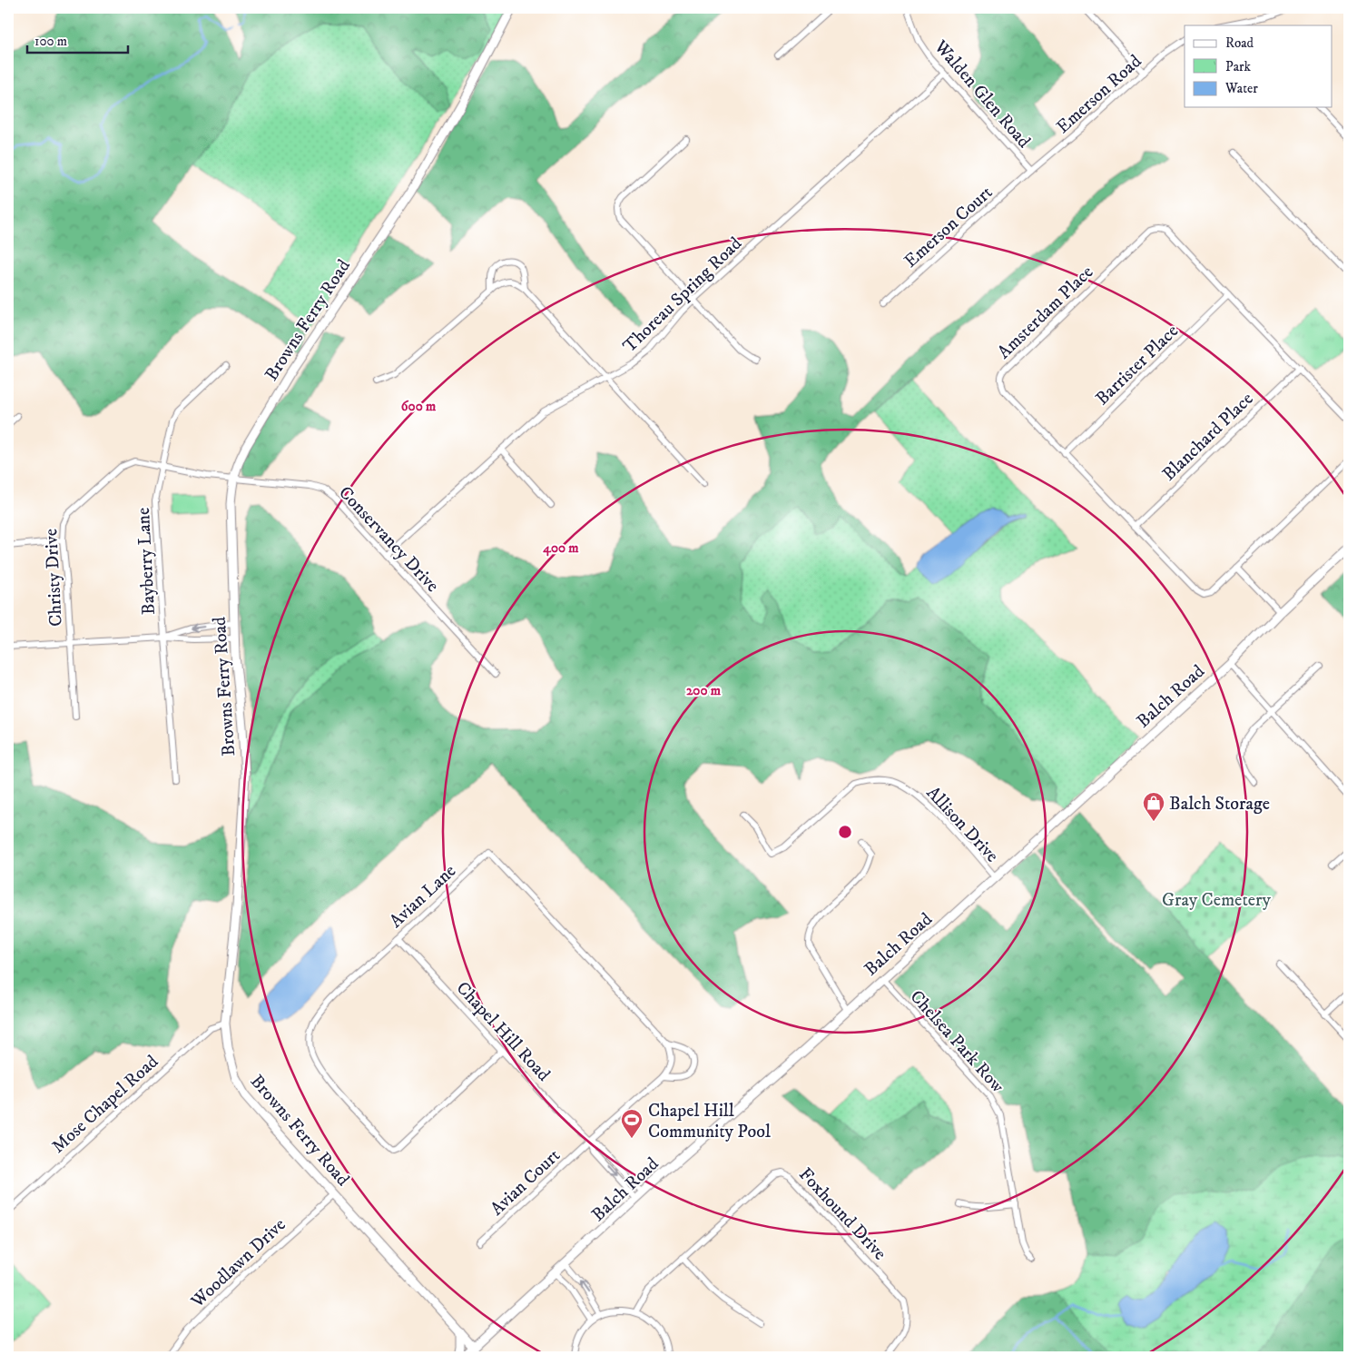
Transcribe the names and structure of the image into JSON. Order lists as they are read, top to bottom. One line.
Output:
{"streets":{"street":["Walden Glen Road","Emerson Road","Emerson Court","Thoreau Spring Road","Amsterdam Place","Browns Ferry Road","Barrister Place","Blanchard Place","Conservancy Drive","Bayberry Lane","Christy Drive","Balch Road","Allison Drive","Avian Lane","Chapel Hill Road","Chelsea Park Row","Mose Chapel Road","Avian Court","Foxhound Drive","Woodlawn Drive"]},"crossings":[["Walden Glen Road","Emerson Road"],["Walden Glen Road","Emerson Court"],["Walden Glen Road","Thoreau Spring Road"],["Emerson Road","Emerson Court"],["Thoreau Spring Road","Conservancy Drive"],["Amsterdam Place","Barrister Place"],["Amsterdam Place","Blanchard Place"],["Browns Ferry Road","Conservancy Drive"],["Browns Ferry Road","Christy Drive"],["Browns Ferry Road","Balch Road"],["Browns Ferry Road","Mose Chapel Road"],["Browns Ferry Road","Woodlawn Drive"],["Conservancy Drive","Christy Drive"],["Bayberry Lane","Christy Drive"],["Balch Road","Allison Drive"],["Balch Road","Chapel Hill Road"],["Balch Road","Chelsea Park Row"],["Avian Lane","Chapel Hill Road"],["Chapel Hill Road","Avian Court"]],"parks":["Gray Cemetery"],"places":{"shop":["Balch Storage"],"sports":["Chapel Hill Community Pool"]},"legend":["Road","Park","Water"],"scale_bar":"100 m","rings":["600 m","400 m","200 m"]}
